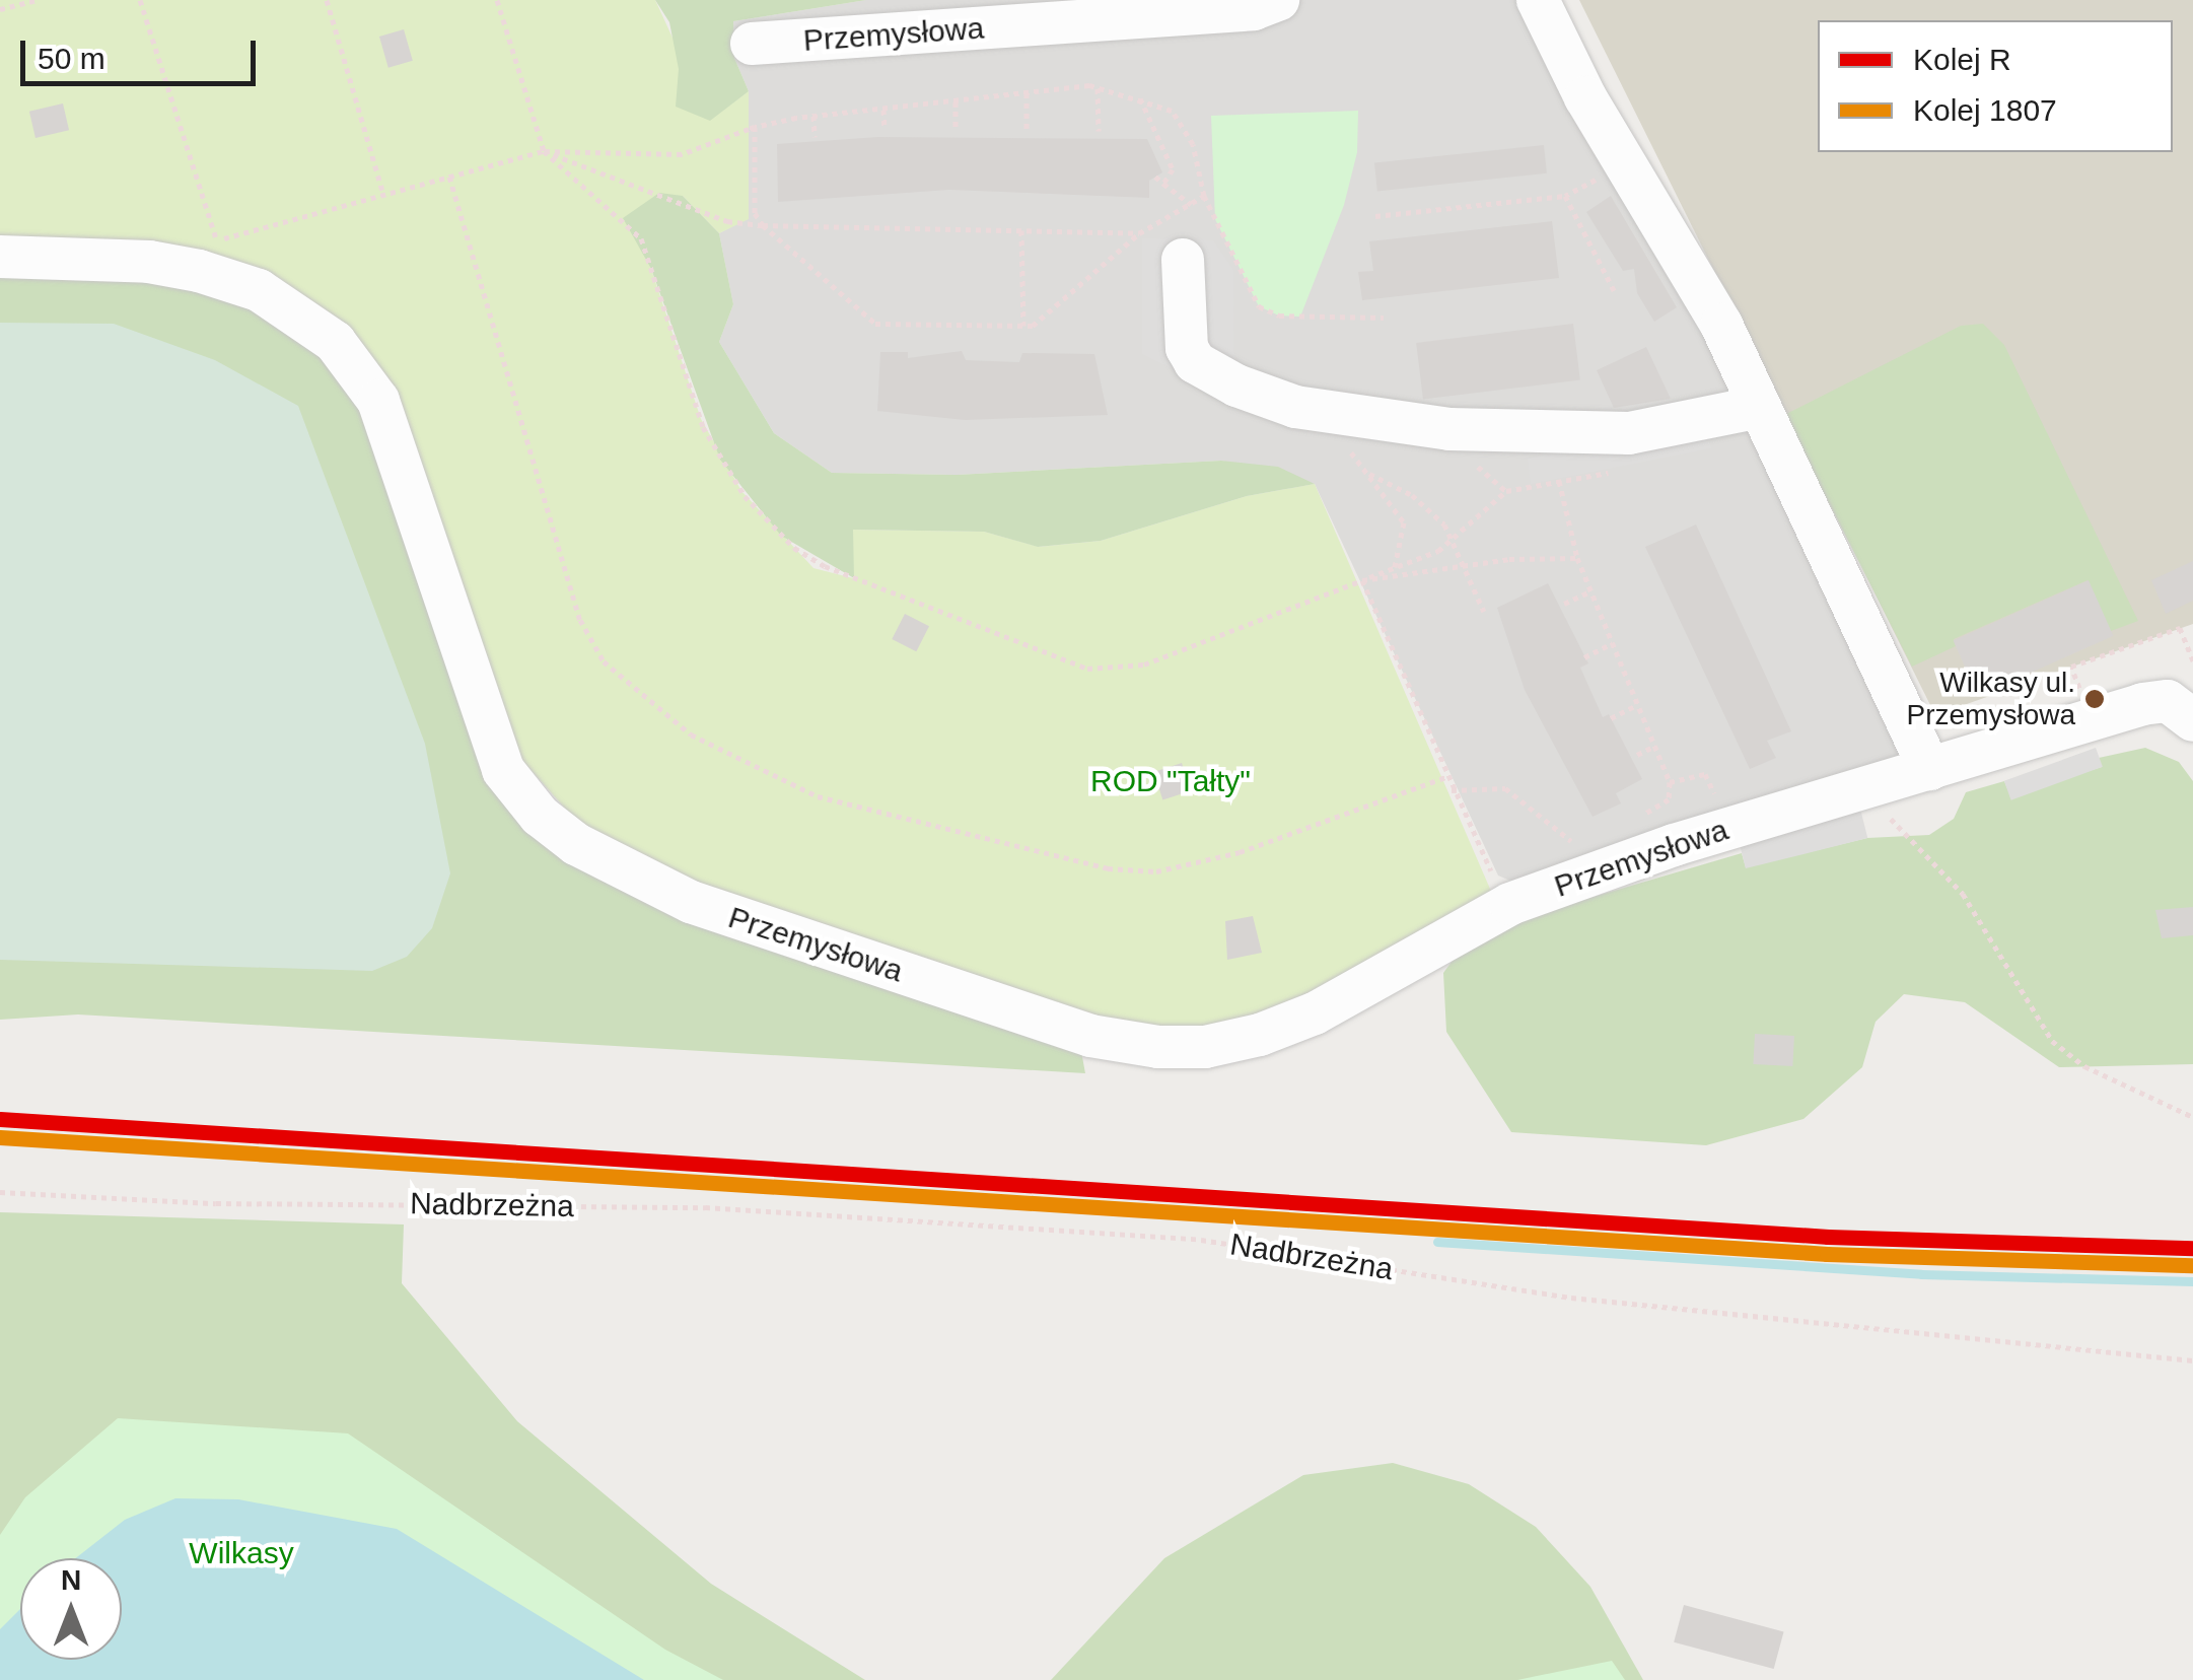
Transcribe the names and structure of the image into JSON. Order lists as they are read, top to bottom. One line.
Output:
{"streets":{"street":["Przemysłowa"],"path":["Nadbrzeżna"]},"parks":["ROD \"Tałty\"","Wilkasy"],"places":["Wilkasy ul. Przemysłowa"],"lines":["rail line R","rail line 1807"],"legend":["Kolej R","Kolej 1807"],"scale_bar":"50 m","north":"top"}
